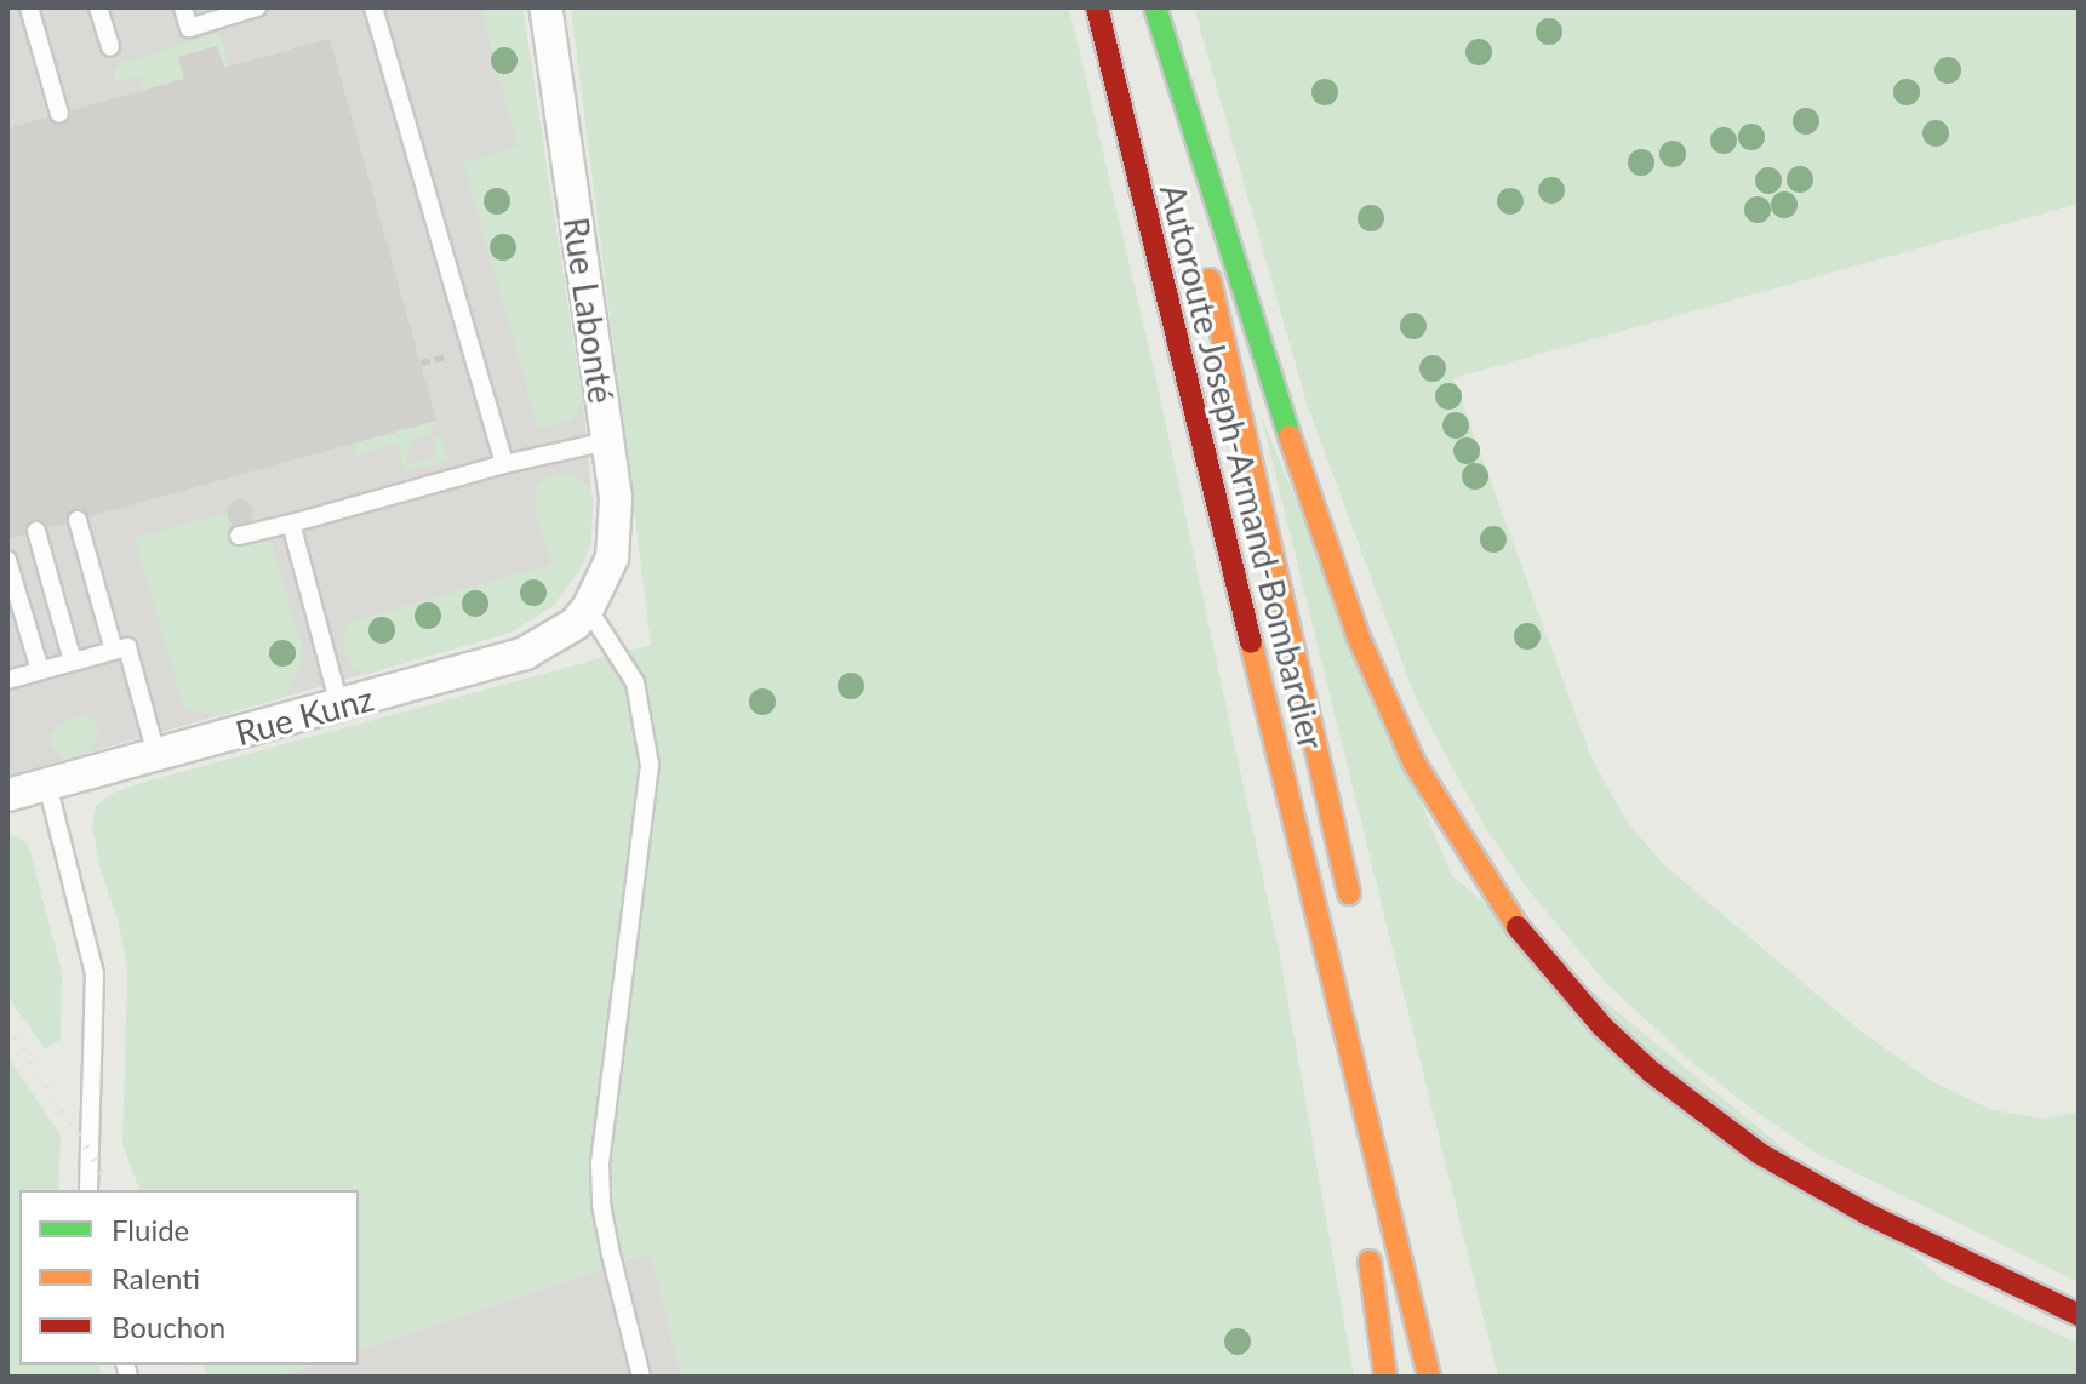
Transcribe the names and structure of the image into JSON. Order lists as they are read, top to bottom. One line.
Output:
{"streets":{"highway":["Autoroute Joseph-Armand-Bombardier"],"street":["Rue Labonté","Rue Kunz"]},"crossings":[["Rue Labonté","Rue Kunz"]],"legend":["Fluide","Ralenti","Bouchon"]}
